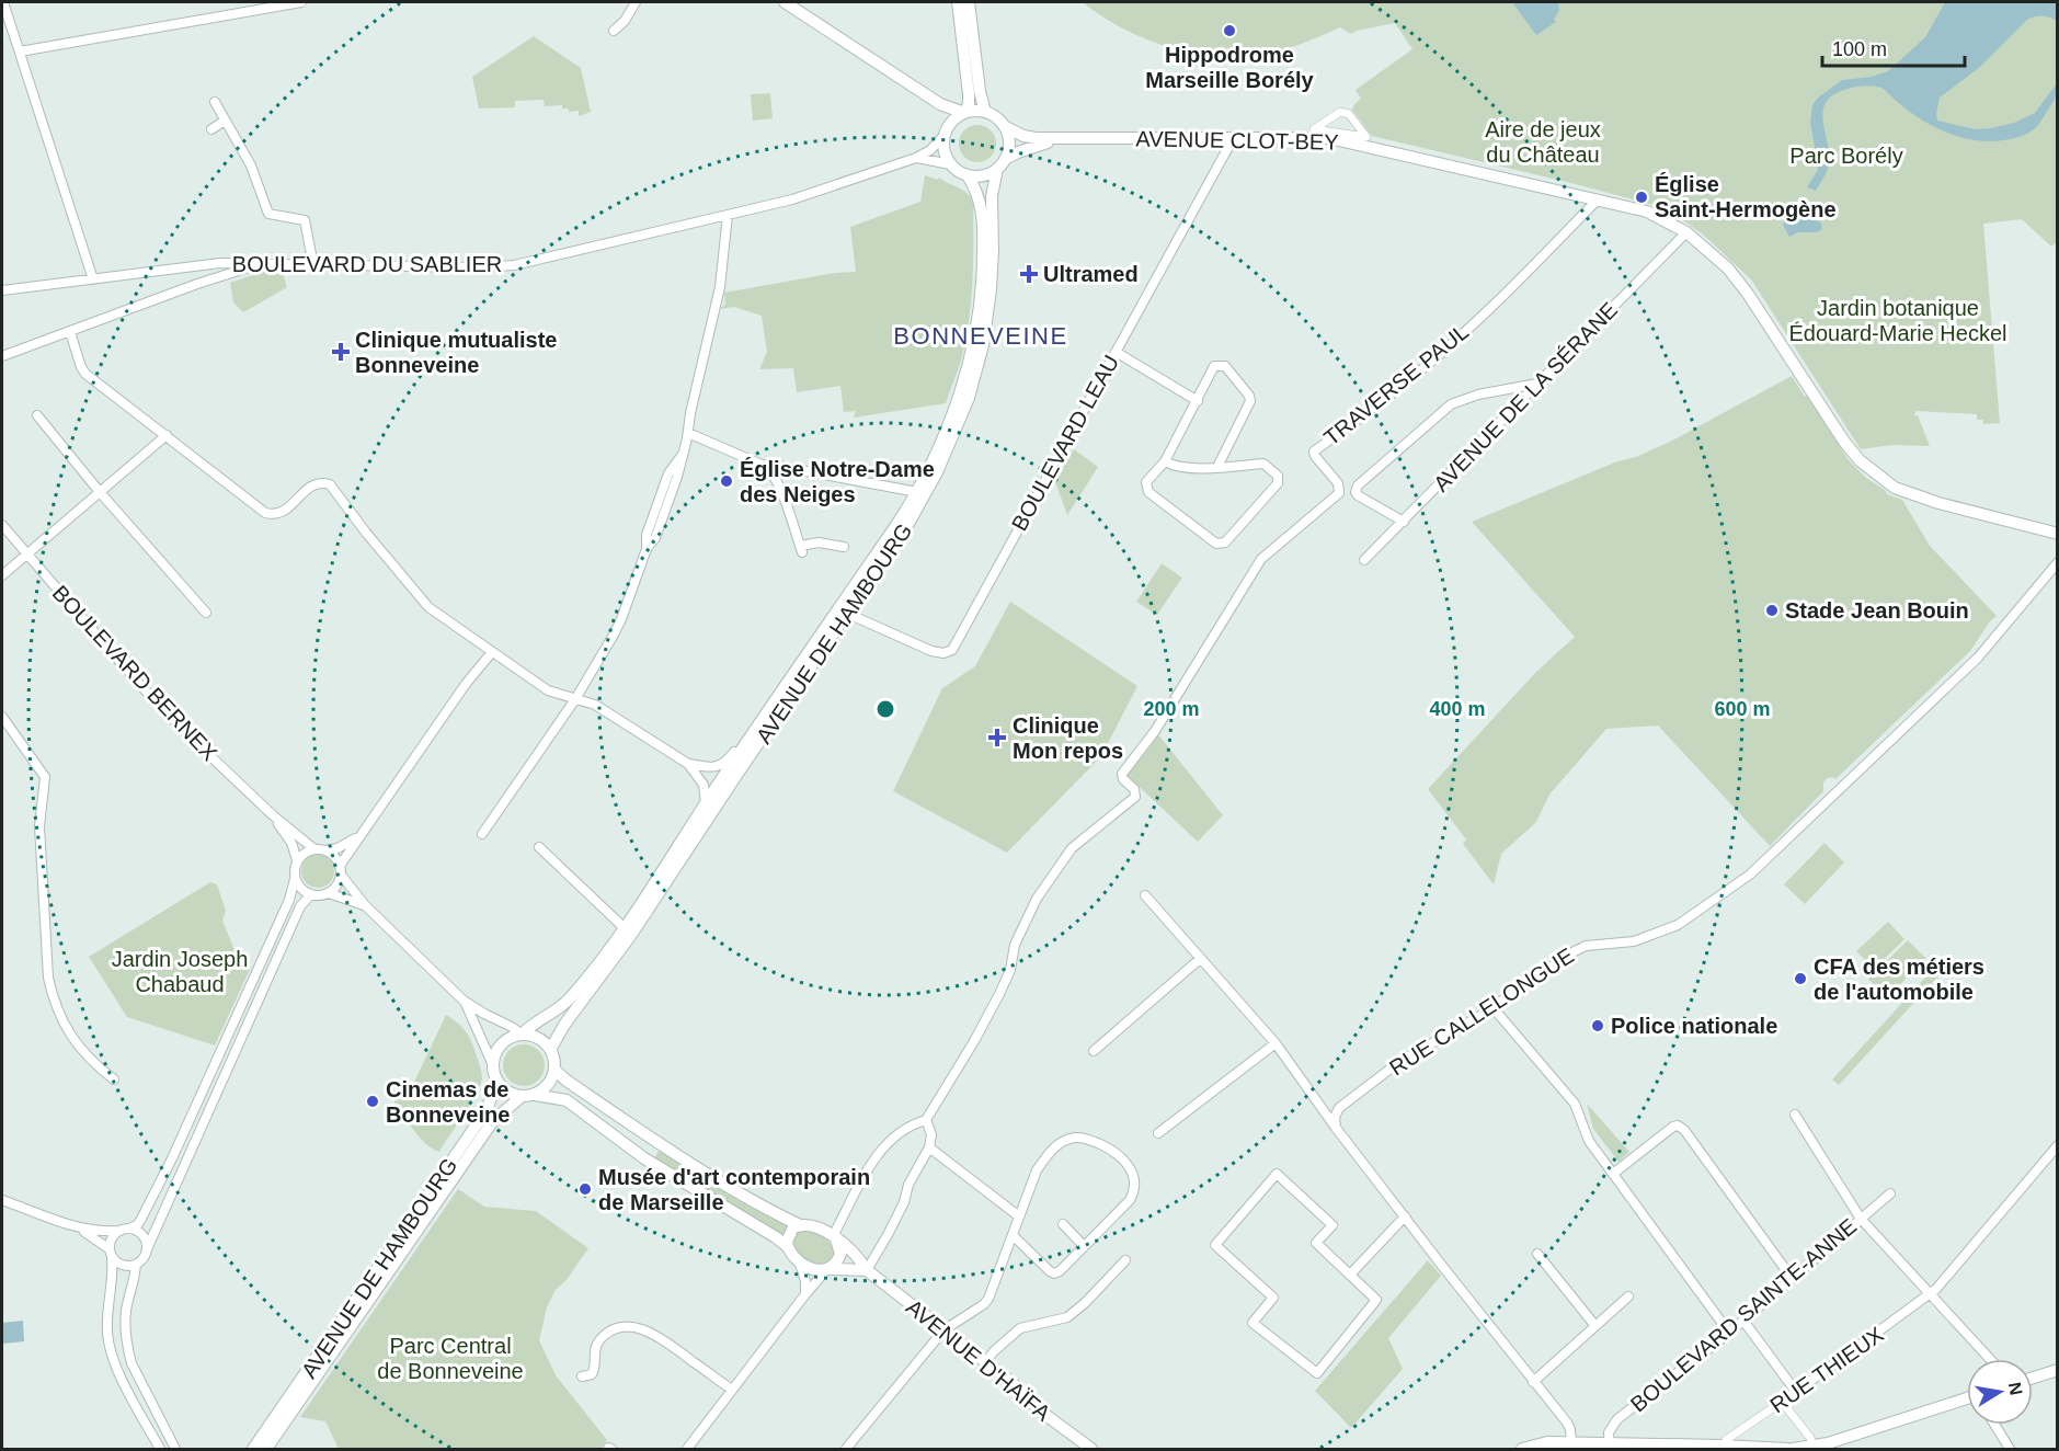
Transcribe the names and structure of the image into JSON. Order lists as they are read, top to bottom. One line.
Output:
{"streets":{"street":["AVENUE CLOT-BEY","BOULEVARD DU SABLIER","TRAVERSE PAUL","AVENUE DE LA SÉRANE","BOULEVARD LEAU","AVENUE DE HAMBOURG","BOULEVARD BERNEX","RUE CALLELONGUE","BOULEVARD SAINTE-ANNE","AVENUE D'HAÏFA","RUE THIEUX"]},"crossings":[["AVENUE CLOT-BEY","BOULEVARD DU SABLIER"],["AVENUE CLOT-BEY","TRAVERSE PAUL"],["AVENUE CLOT-BEY","AVENUE DE LA SÉRANE"],["AVENUE CLOT-BEY","BOULEVARD LEAU"],["AVENUE CLOT-BEY","AVENUE DE HAMBOURG"],["BOULEVARD DU SABLIER","AVENUE DE HAMBOURG"],["BOULEVARD LEAU","AVENUE DE HAMBOURG"]],"districts":["BONNEVEINE"],"parks":["Aire de jeux du Château","Parc Borély","Jardin botanique Édouard-Marie Heckel","Jardin Joseph Chabaud","Parc Central de Bonneveine"],"places":{"other":["Hippodrome Marseille Borély","Église Saint-Hermogène","Église Notre-Dame des Neiges","Stade Jean Bouin","CFA des métiers de l'automobile","Police nationale","Cinemas de Bonneveine","Musée d'art contemporain de Marseille"],"health":["Ultramed","Clinique mutualiste Bonneveine","Clinique Mon repos"]},"scale_bar":"100 m","north":"right","rings":["200 m","400 m","600 m"]}
